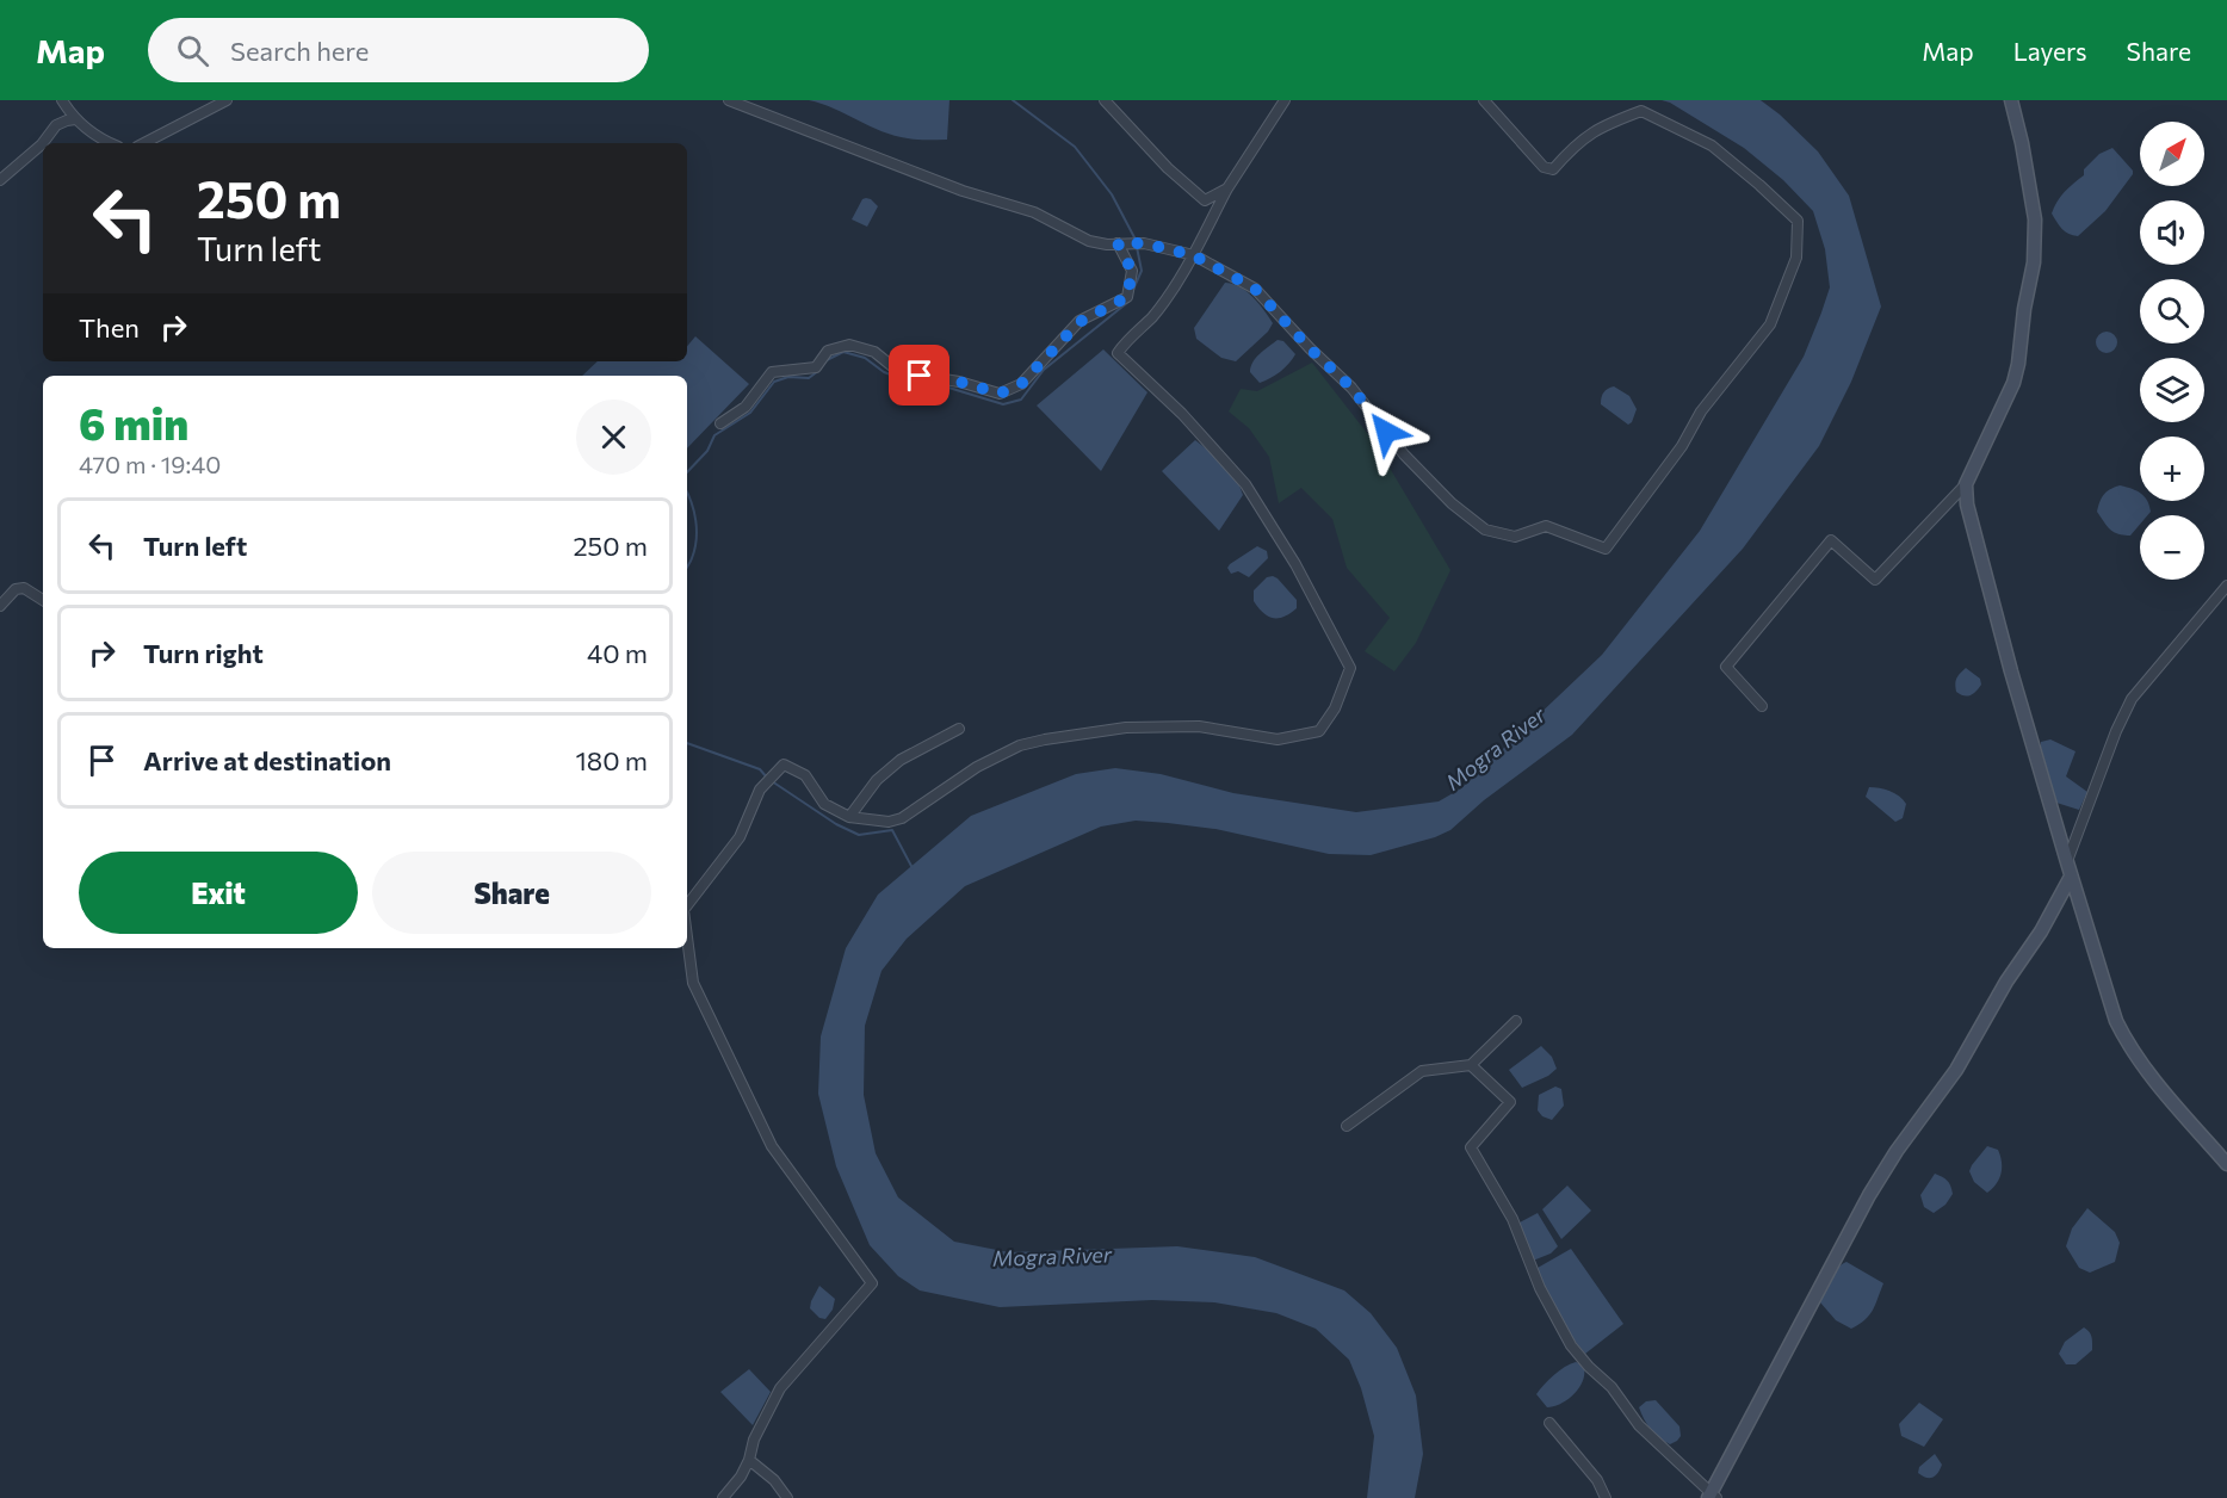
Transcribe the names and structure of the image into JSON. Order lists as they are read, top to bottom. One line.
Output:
{"water":["Mogra River"],"north":"top right","page":{"header":"Map","search":"Search here","nav":["Map","Layers","Share"],"map_buttons":["+","−"],"turn":["250 m","Turn left"],"then":"Then","heading":["6 min","470 m · 19:40"],"list":[{"name":"Turn left","value":"250 m"},{"name":"Turn right","value":"40 m"},{"name":"Arrive at destination","value":"180 m"}],"buttons":["Exit","Share"]}}
